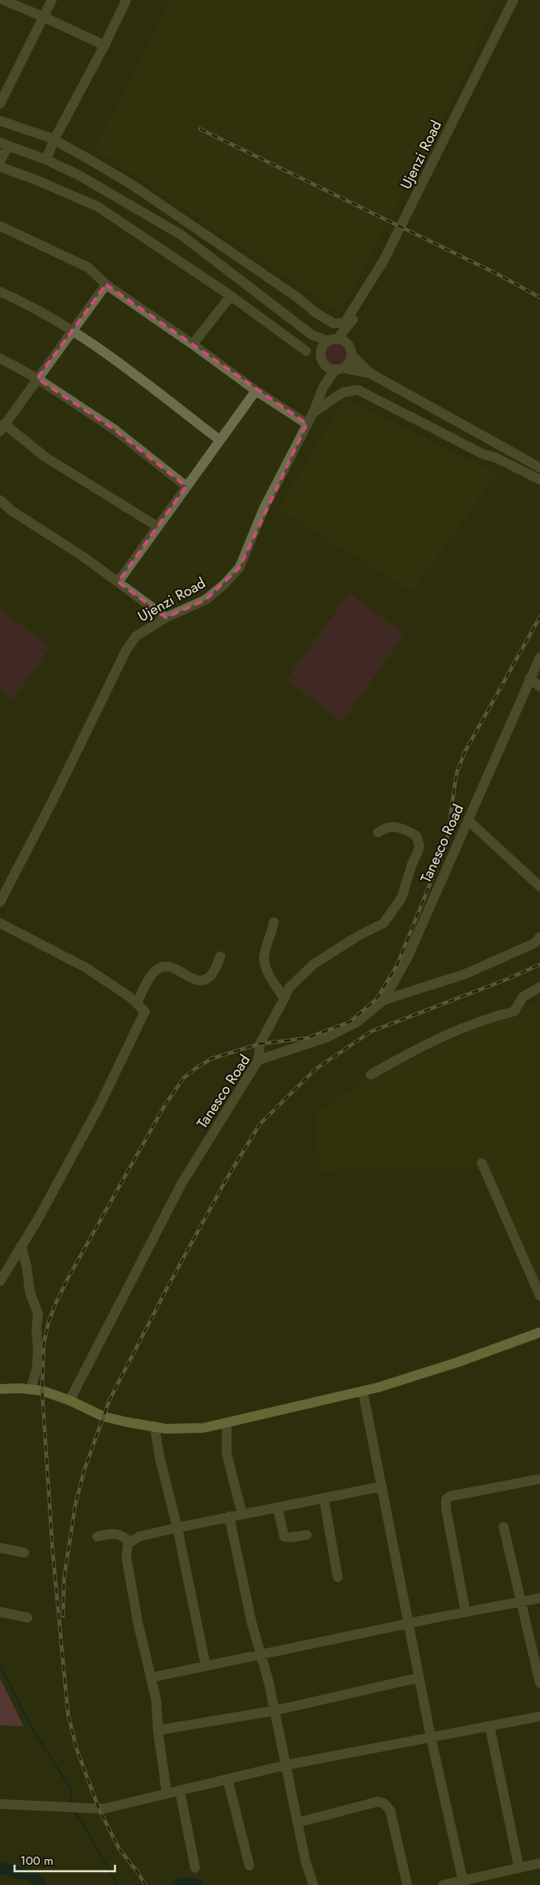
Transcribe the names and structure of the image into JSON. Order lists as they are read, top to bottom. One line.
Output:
{"streets":{"street":["Ujenzi Road","Tanesco Road"]},"scale_bar":"100 m"}
